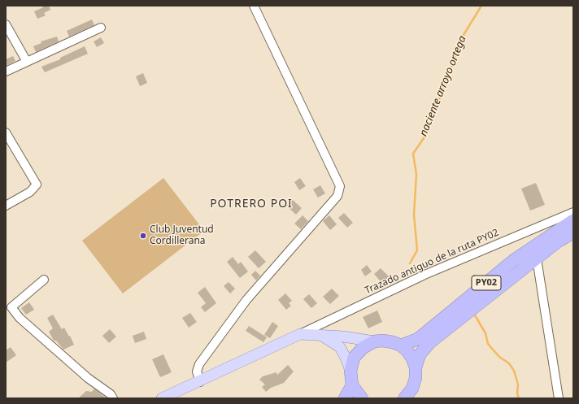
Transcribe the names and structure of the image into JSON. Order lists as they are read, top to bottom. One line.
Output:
{"streets":{"highway":["PY02"],"street":["Trazado antiguo de la ruta PY02"]},"districts":["POTRERO POI"],"water":["naciente arroyo ortega"],"places":["Club Juventud Cordillerana"]}
